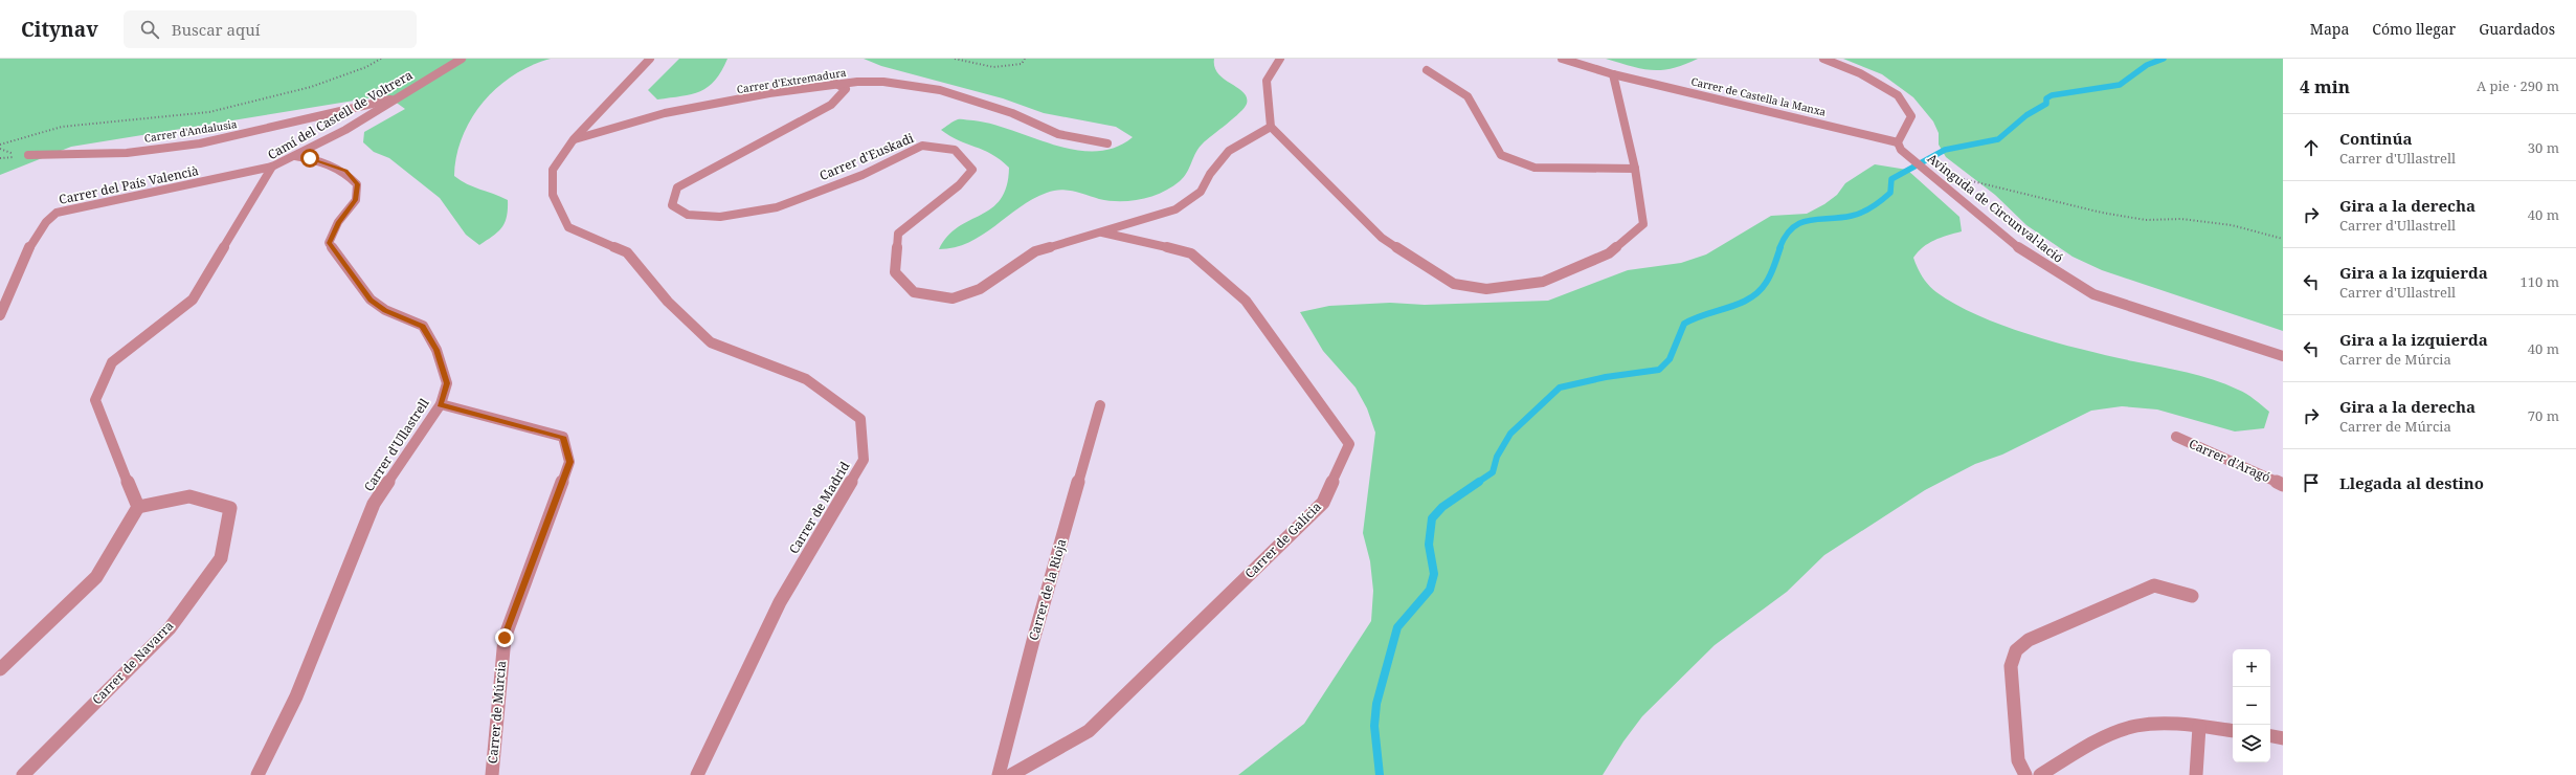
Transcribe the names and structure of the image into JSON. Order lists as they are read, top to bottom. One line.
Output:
{"streets":{"street":["Carrer d'Extremadura","Carrer de Castella la Manxa","Camí del Castell de Voltrera","Carrer d'Andalusia","Carrer d'Euskadi","Carrer del País Valencià","Avinguda de Circunval·lació","Carrer d'Ullastrell","Carrer d'Aragó","Carrer de Madrid","Carrer de Galícia","Carrer de la Rioja","Carrer de Navarra","Carrer de Múrcia"]},"crossings":[["Carrer d'Extremadura","Carrer d'Euskadi"],["Carrer d'Extremadura","Carrer de Madrid"],["Carrer de Castella la Manxa","Avinguda de Circunval·lació"],["Camí del Castell de Voltrera","Carrer d'Andalusia"],["Camí del Castell de Voltrera","Carrer del País Valencià"],["Camí del Castell de Voltrera","Carrer d'Ullastrell"],["Camí del Castell de Voltrera","Carrer de Navarra"],["Carrer d'Euskadi","Carrer de Galícia"],["Carrer d'Ullastrell","Carrer de Múrcia"]],"page":{"header":"Citynav","search":"Buscar aquí","nav":["Mapa","Cómo llegar","Guardados"],"heading":["4 min","A pie · 290 m"],"list":[["Continúa","Carrer d'Ullastrell","30 m"],["Gira a la derecha","Carrer d'Ullastrell","40 m"],["Gira a la izquierda","Carrer d'Ullastrell","110 m"],["Gira a la izquierda","Carrer de Múrcia","40 m"],["Gira a la derecha","Carrer de Múrcia","70 m"],"Llegada al destino"],"map_buttons":["+","−"]}}
